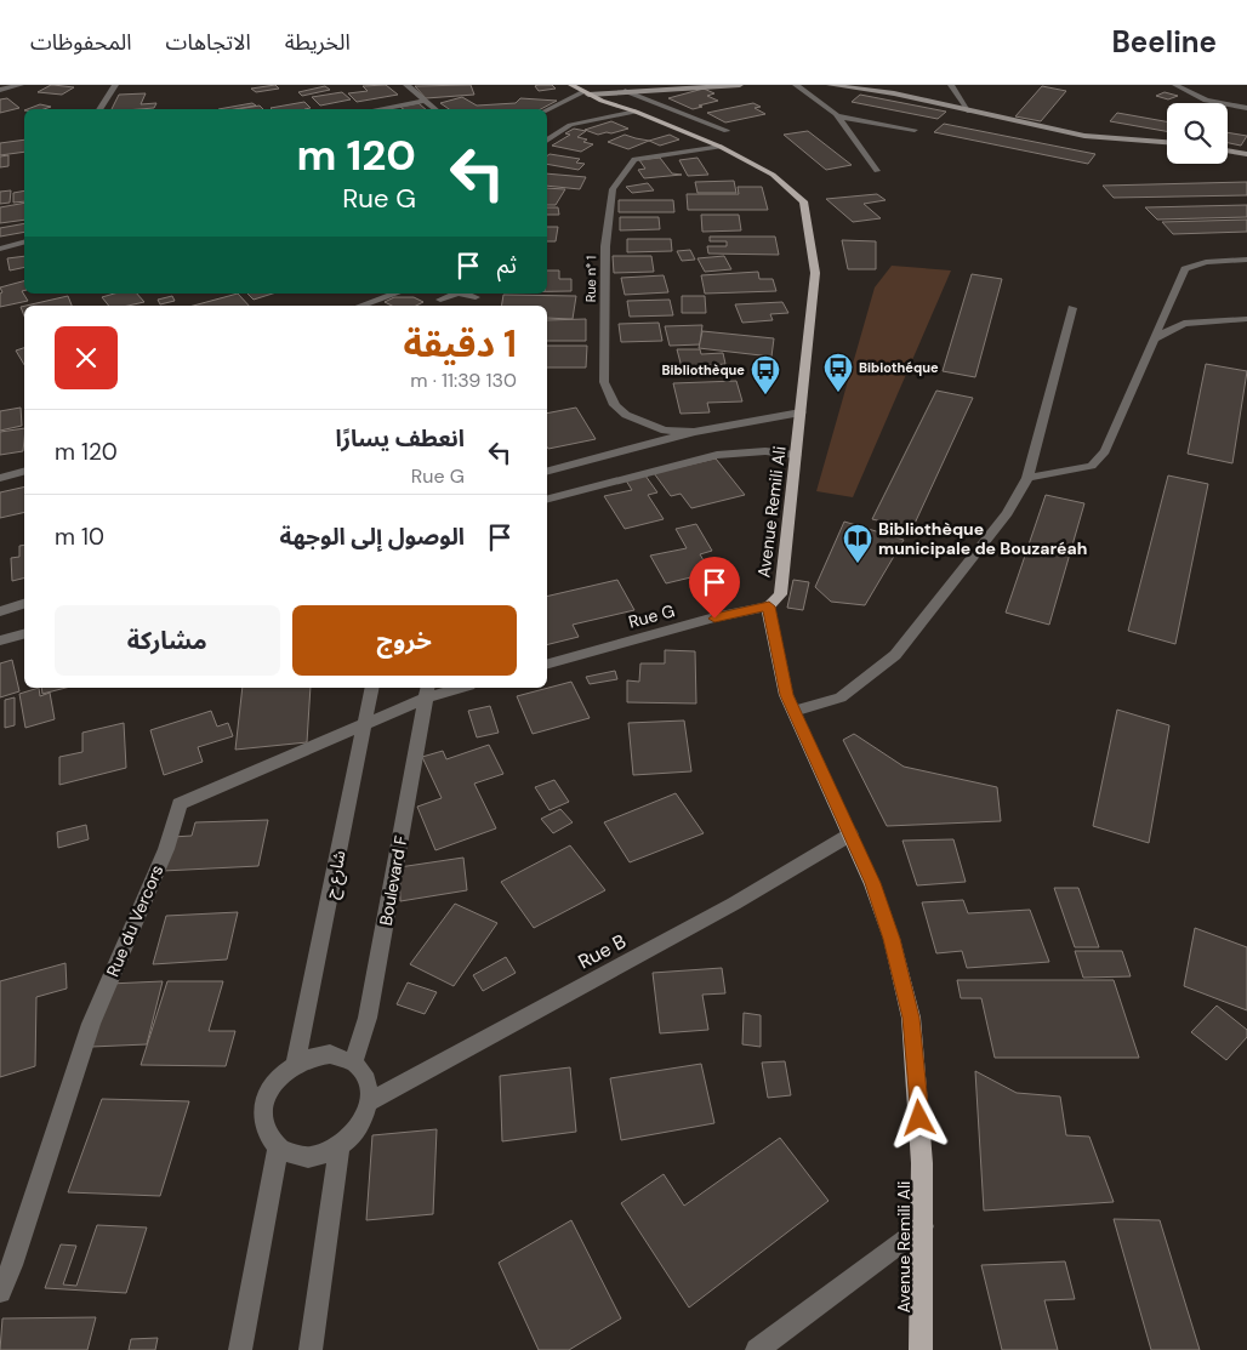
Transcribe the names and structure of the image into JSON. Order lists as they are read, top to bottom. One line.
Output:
{"streets":{"main road":["Avenue Remili Ali"],"street":["Rue n° 1","Rue G","شارع ح","Boulevard F","Rue du Vercors","Rue B"]},"crossings":[["Rue n° 1","Avenue Remili Ali"],["Avenue Remili Ali","Rue G"],["Avenue Remili Ali","Rue B"],["شارع ح","Boulevard F"],["شارع ح","Rue du Vercors"],["شارع ح","Rue B"],["Boulevard F","Rue du Vercors"],["Boulevard F","Rue B"]],"places":{"bus stop":["Bibiothéque","Bibliothèque"],"library":["Bibliothèque municipale de Bouzaréah"]},"page":{"header":"Beeline","nav":["الخريطة","الاتجاهات","المحفوظات"],"turn":["120 m","Rue G"],"then":"ثم","heading":["1 دقيقة","130 m · 11:39"],"list":[{"name":"انعطف يسارًا","note":"Rue G","value":"120 m"},{"name":"الوصول إلى الوجهة","value":"10 m"}],"buttons":["خروج","مشاركة"]}}
